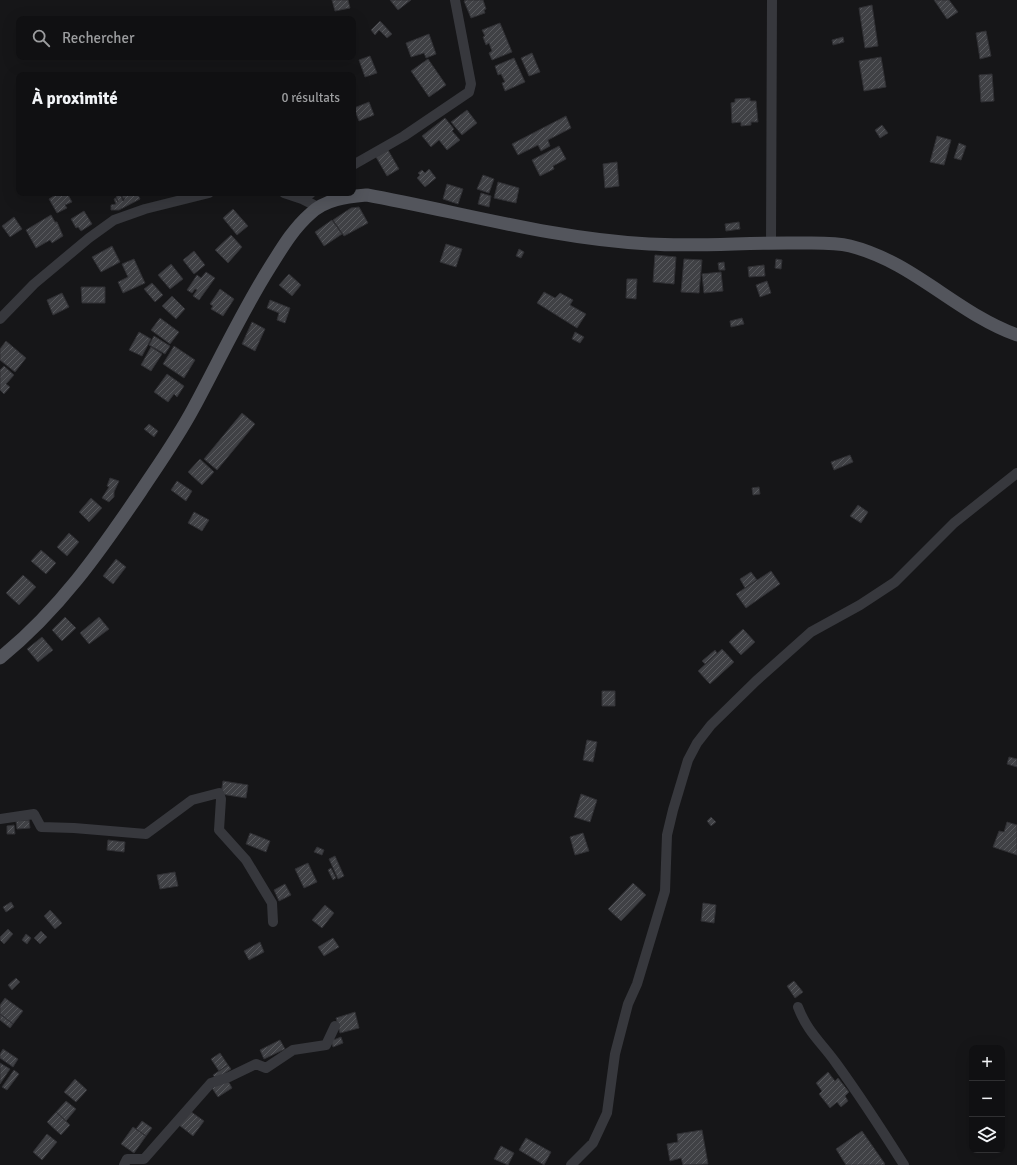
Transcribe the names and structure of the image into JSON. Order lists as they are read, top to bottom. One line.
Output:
{"page":{"search":"Rechercher","heading":["À proximité","0 résultats"],"map_buttons":["+","−"]}}
